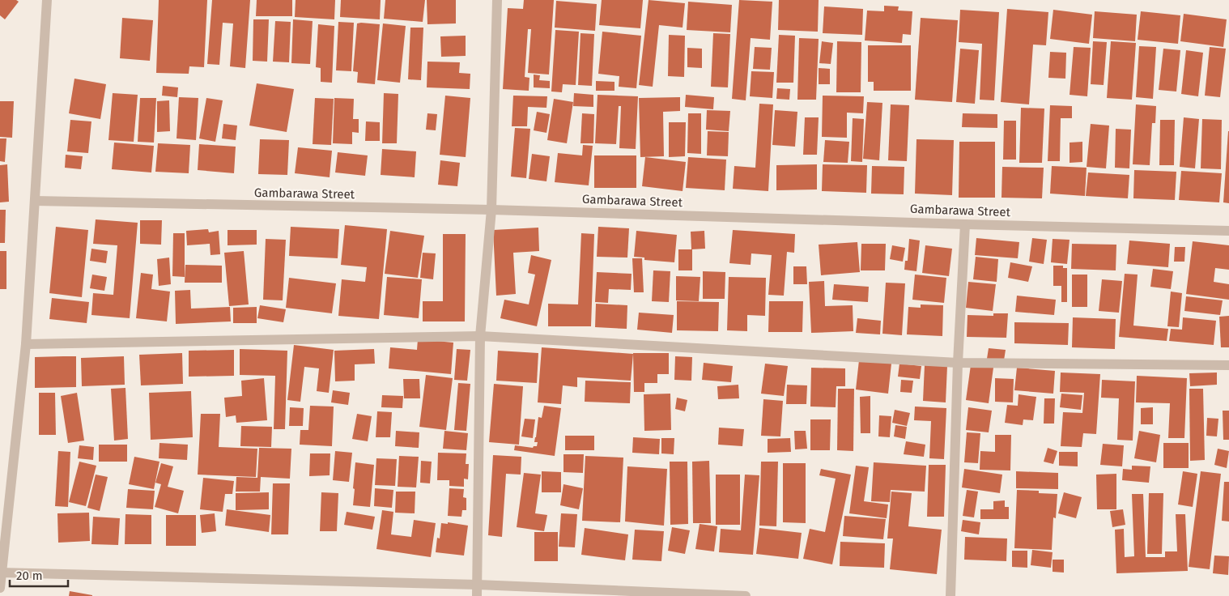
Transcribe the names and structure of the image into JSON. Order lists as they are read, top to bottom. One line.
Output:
{"streets":{"street":["Gambarawa Street"]},"scale_bar":"20 m"}
